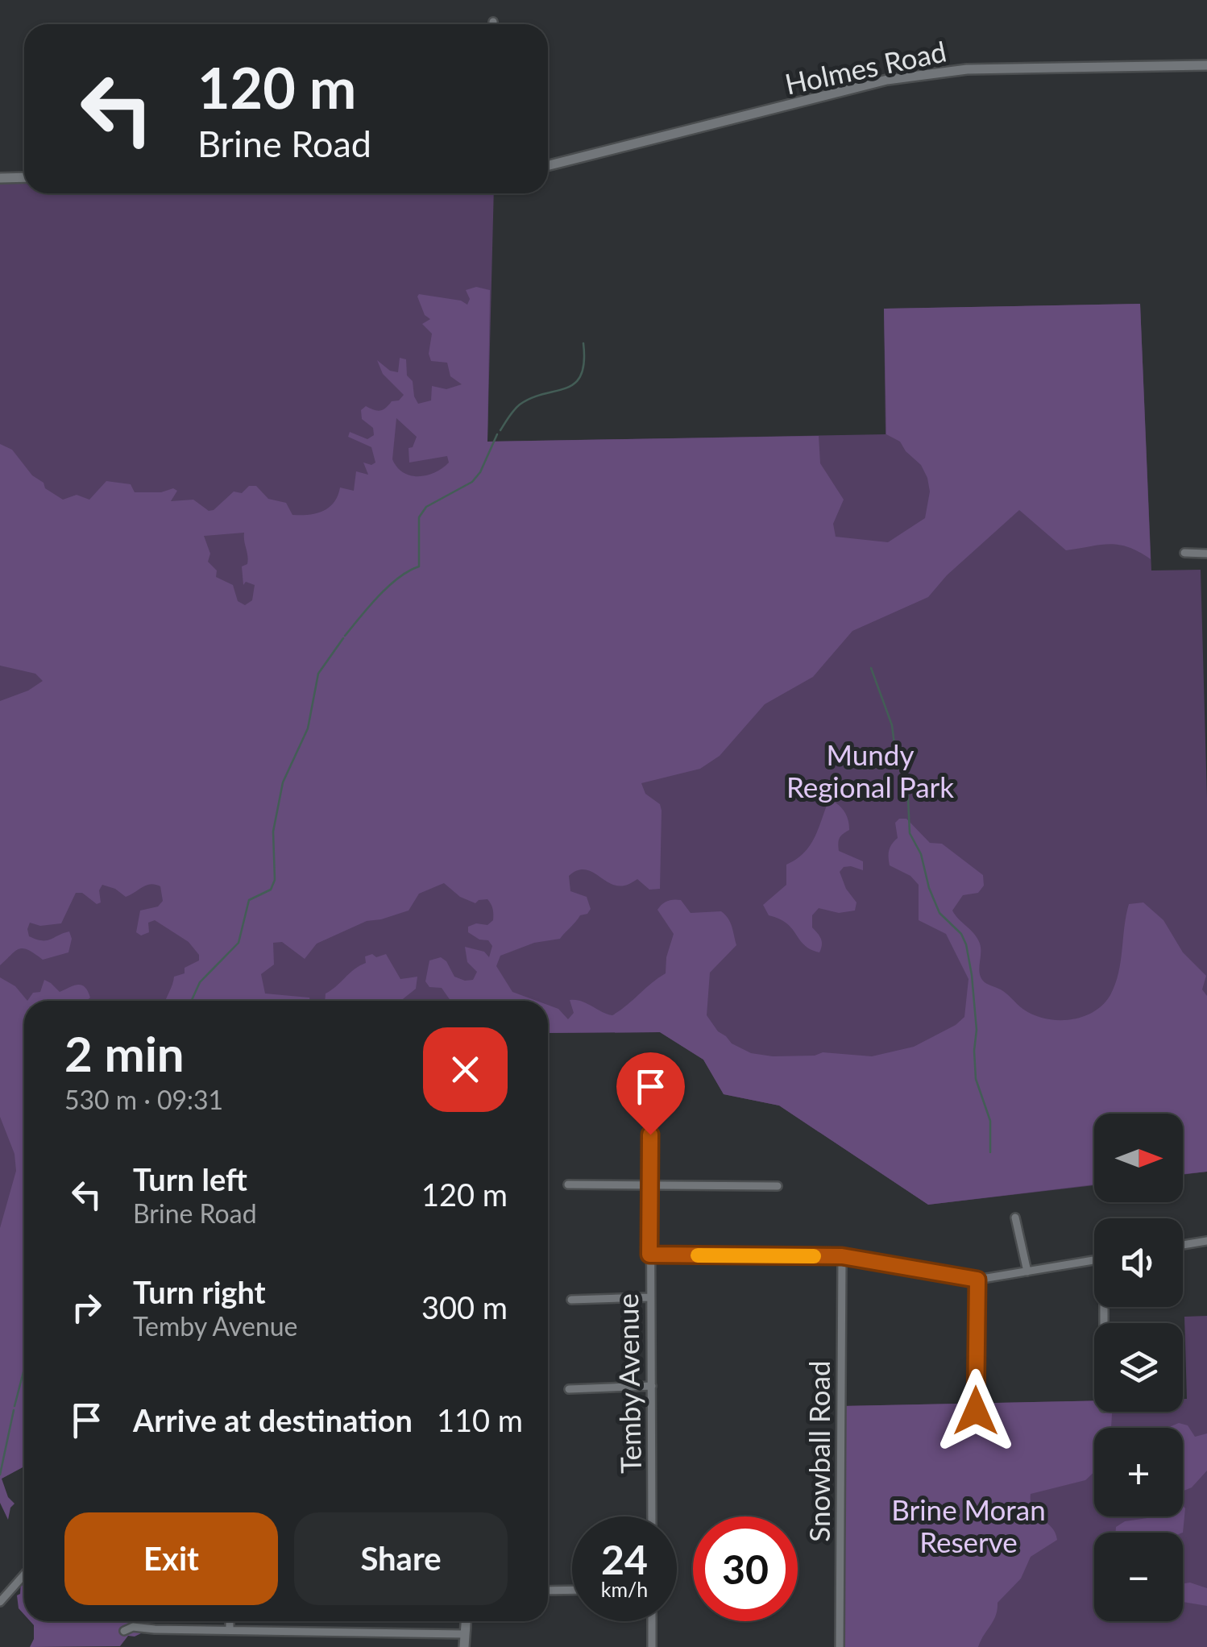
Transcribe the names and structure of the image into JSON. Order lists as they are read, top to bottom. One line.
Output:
{"streets":{"street":["Holmes Road","Temby Avenue","Snowball Road"]},"parks":["Mundy Regional Park","Brine Moran Reserve"],"north":"right","page":{"turn":["120 m","Brine Road"],"heading":["2 min","530 m · 09:31"],"map_buttons":["+","−"],"list":[{"name":"Turn left","note":"Brine Road","value":"120 m"},{"name":"Turn right","note":"Temby Avenue","value":"300 m"},{"name":"Arrive at destination","value":"110 m"}],"buttons":["Exit","Share"],"speed":"24 km/h","limit":"30"}}
